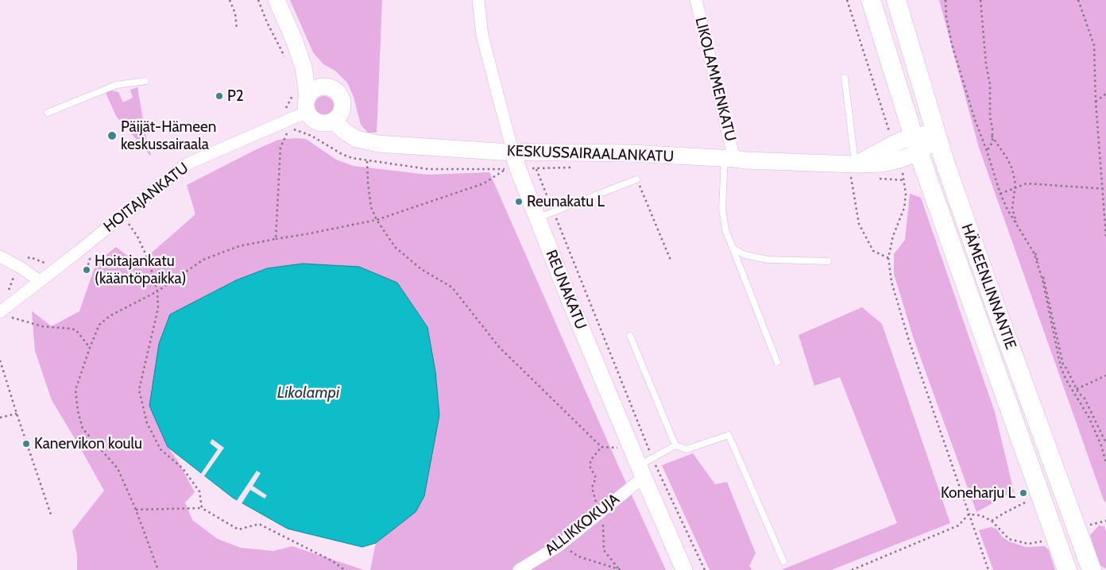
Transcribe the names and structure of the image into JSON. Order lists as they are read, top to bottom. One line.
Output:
{"streets":{"main road":["HÄMEENLINNANTIE"],"street":["LIKOLAMMENKATU","KESKUSSAIRAALANKATU","HOITAJANKATU","REUNAKATU","ALLIKKOKUJA"]},"crossings":[["LIKOLAMMENKATU","KESKUSSAIRAALANKATU"],["KESKUSSAIRAALANKATU","HOITAJANKATU"],["KESKUSSAIRAALANKATU","REUNAKATU"],["REUNAKATU","ALLIKKOKUJA"]],"water":["Likolampi"],"places":["P2","Päijät-Hämeen keskussairaala","Reunakatu L","Hoitajankatu (kääntöpaikka)","Kanervikon koulu","Koneharju L"]}
